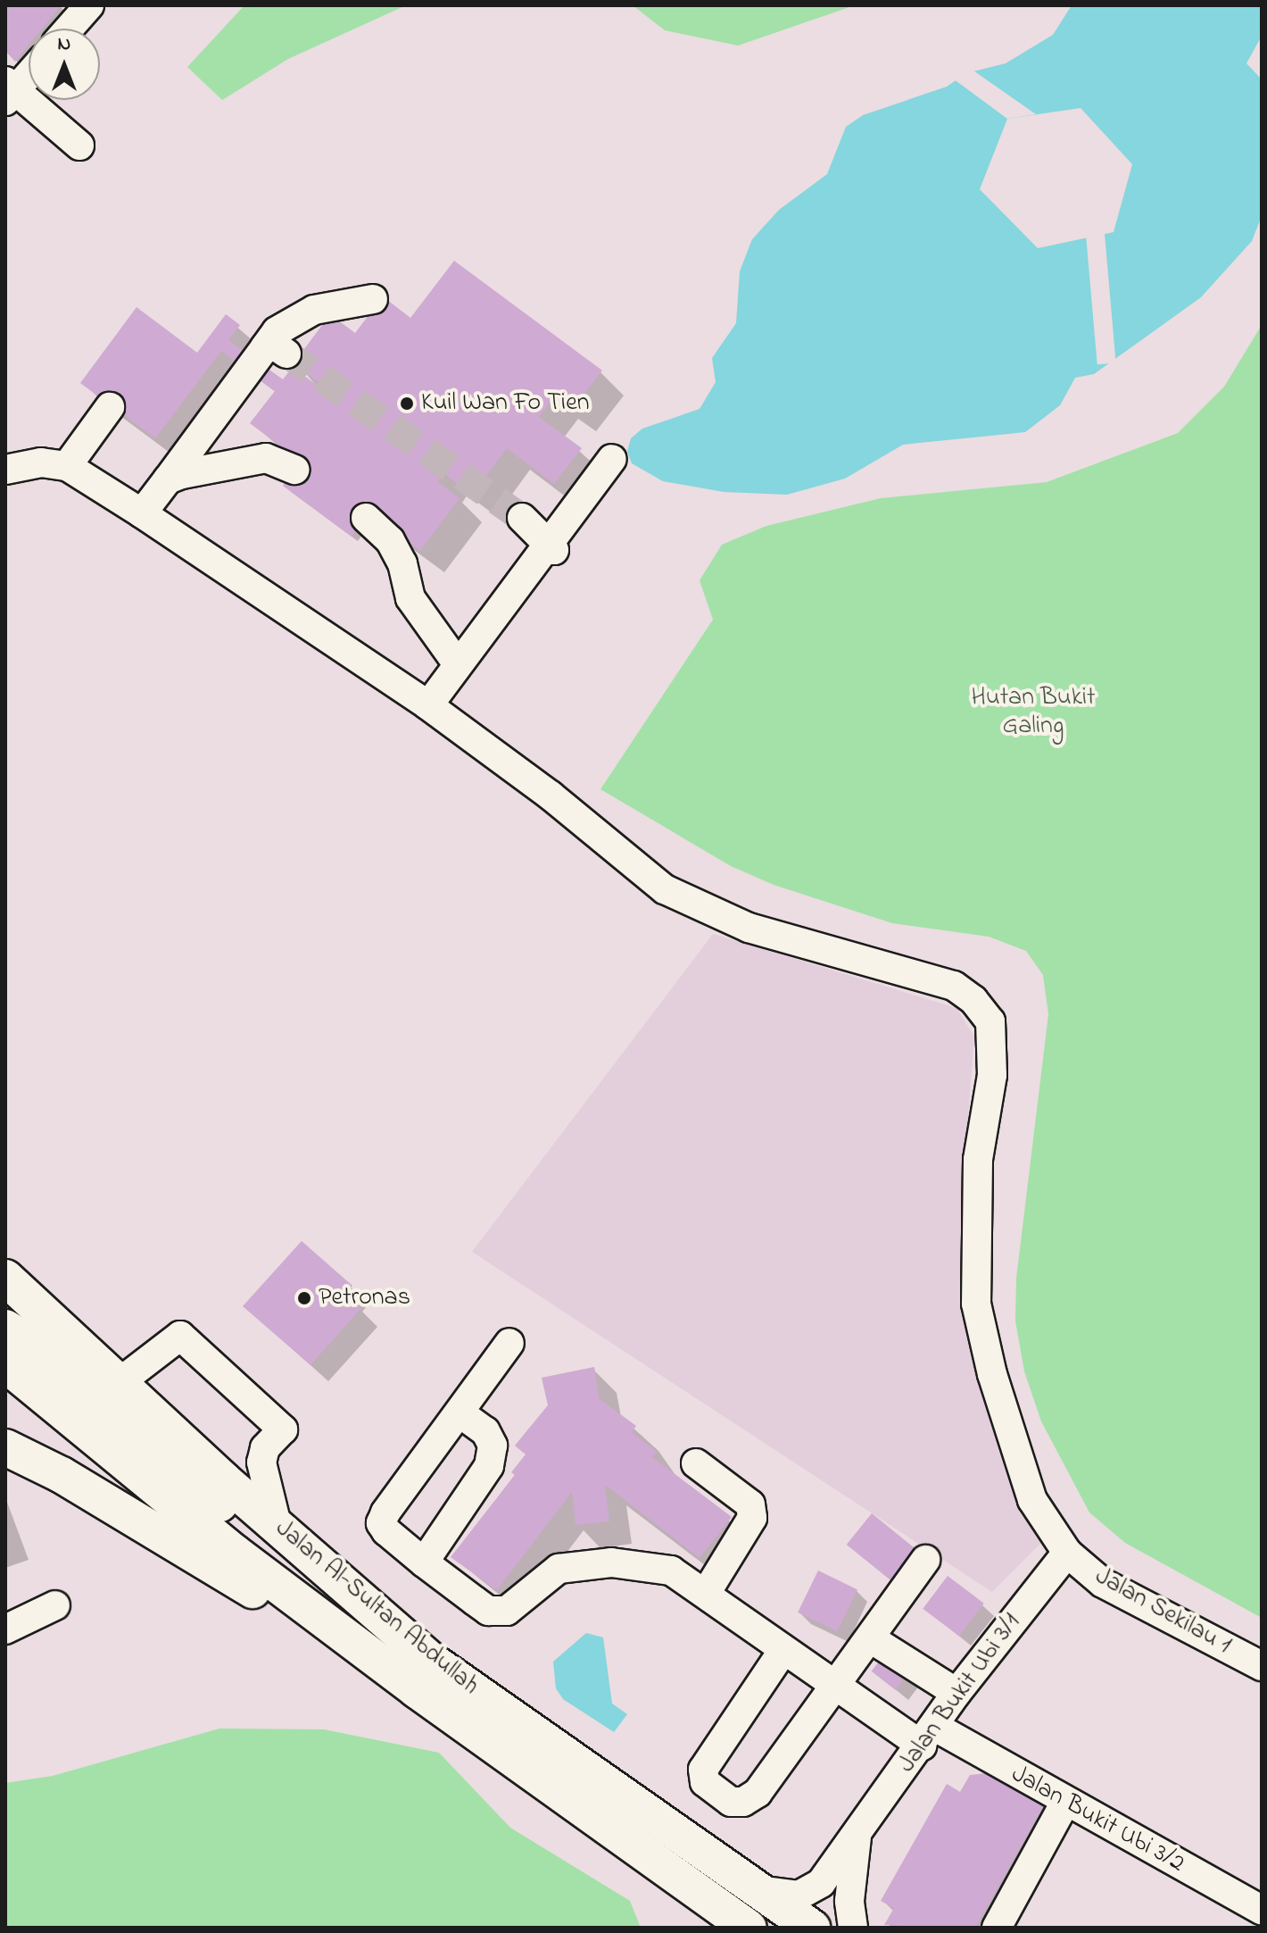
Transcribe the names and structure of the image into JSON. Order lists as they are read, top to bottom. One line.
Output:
{"streets":{"main road":["Jalan Al-Sultan Abdullah"],"street":["Jalan Sekilau 1","Jalan Bukit Ubi 3/1","Jalan Bukit Ubi 3/2"]},"crossings":[["Jalan Al-Sultan Abdullah","Jalan Bukit Ubi 3/1"],["Jalan Sekilau 1","Jalan Bukit Ubi 3/1"],["Jalan Bukit Ubi 3/1","Jalan Bukit Ubi 3/2"]],"parks":["Hutan Bukit Galing"],"places":["Kuil Wan Fo Tien","Petronas"],"north":"top"}
